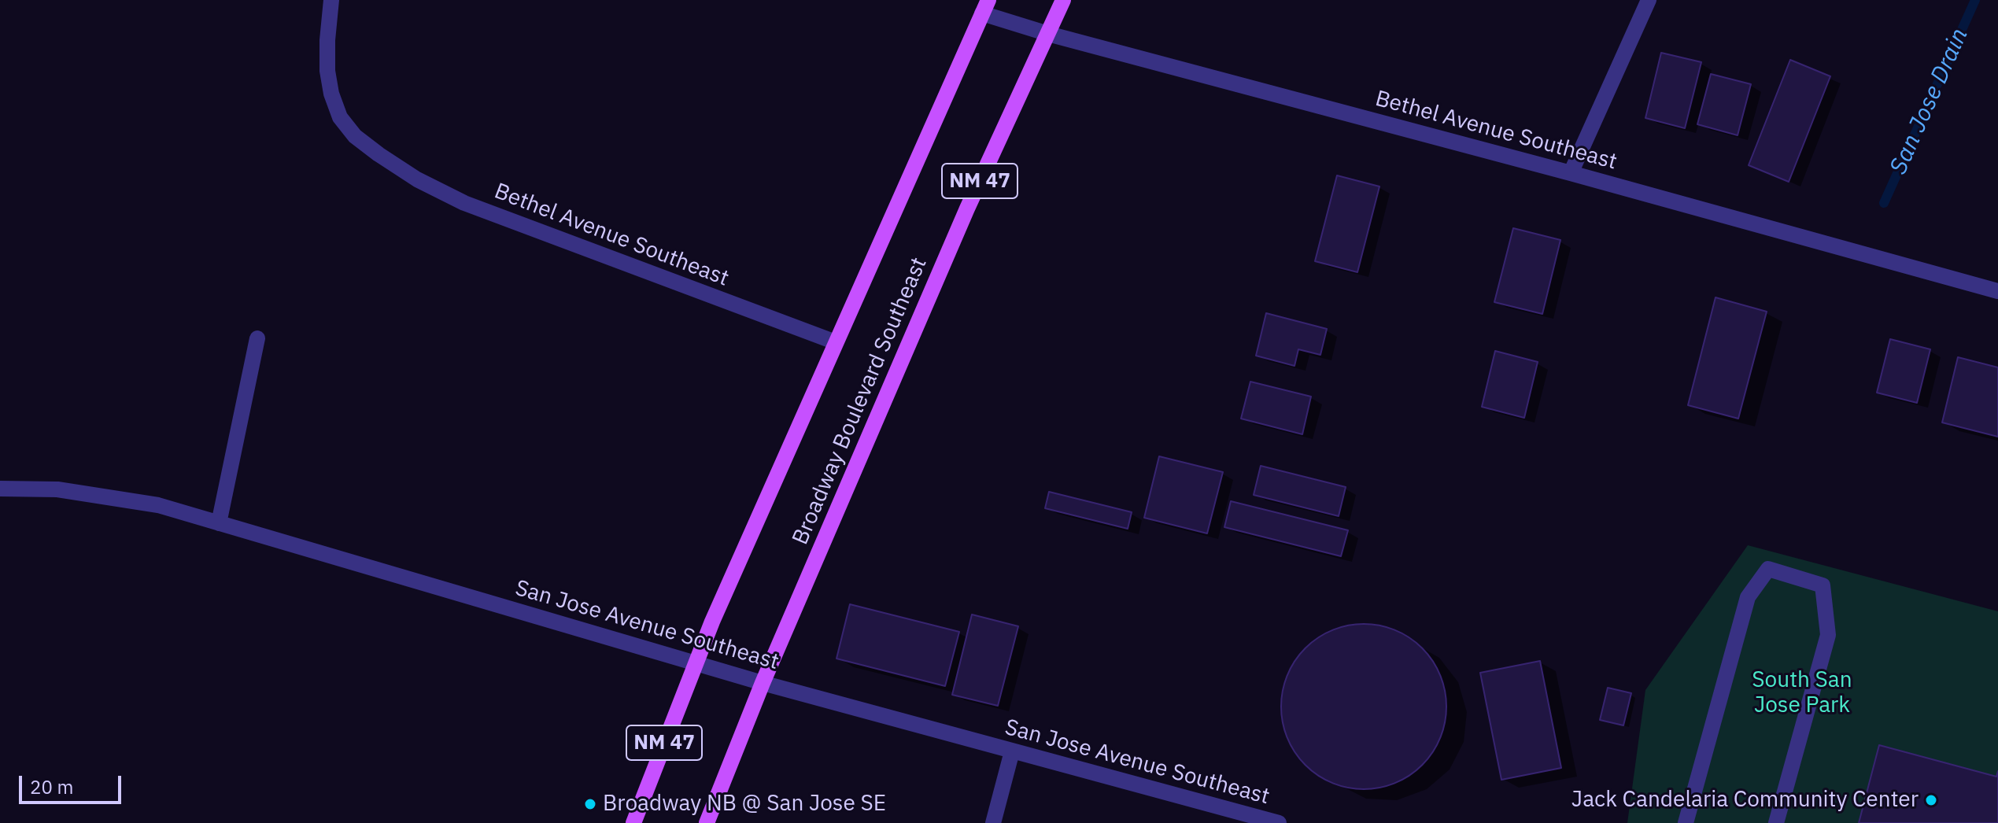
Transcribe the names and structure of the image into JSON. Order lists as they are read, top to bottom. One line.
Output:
{"streets":{"main road":["NM 47","Broadway Boulevard Southeast"],"street":["Bethel Avenue Southeast","San Jose Avenue Southeast"]},"crossings":[["Bethel Avenue Southeast","Broadway Boulevard Southeast"],["Broadway Boulevard Southeast","San Jose Avenue Southeast"]],"water":["San Jose Drain"],"parks":["South San Jose Park"],"places":["Jack Candelaria Community Center","Broadway NB @ San Jose SE"],"scale_bar":"20 m"}
